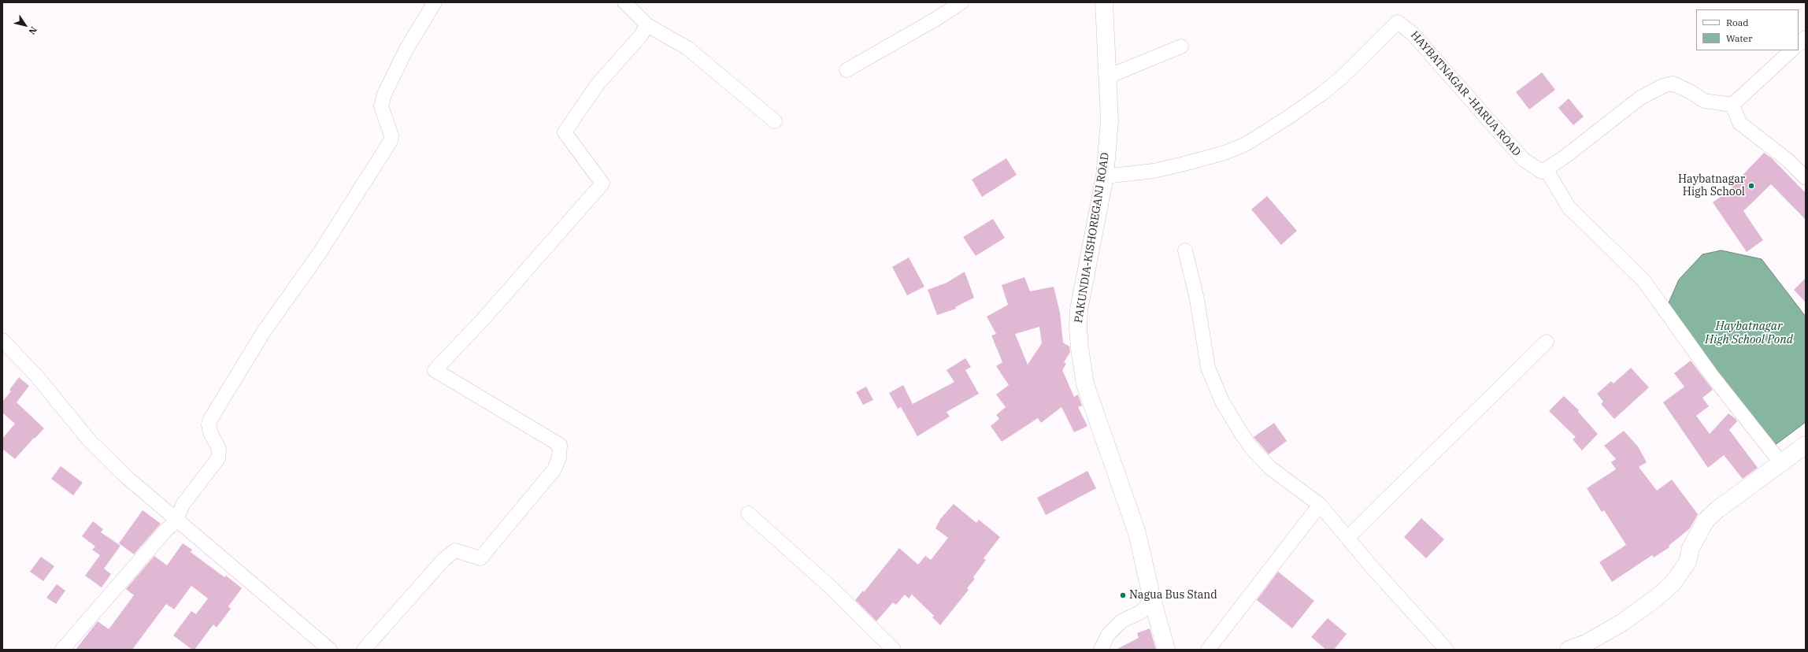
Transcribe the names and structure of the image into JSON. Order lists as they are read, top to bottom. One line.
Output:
{"streets":{"main road":["PAKUNDIA-KISHOREGANJ ROAD"],"street":["HAYBATNAGAR -HARUA ROAD"]},"crossings":[["HAYBATNAGAR -HARUA ROAD","PAKUNDIA-KISHOREGANJ ROAD"]],"water":["Haybatnagar High School Pond"],"places":["Haybatnagar High School","Nagua Bus Stand"],"legend":["Road","Water"],"north":"bottom right"}
